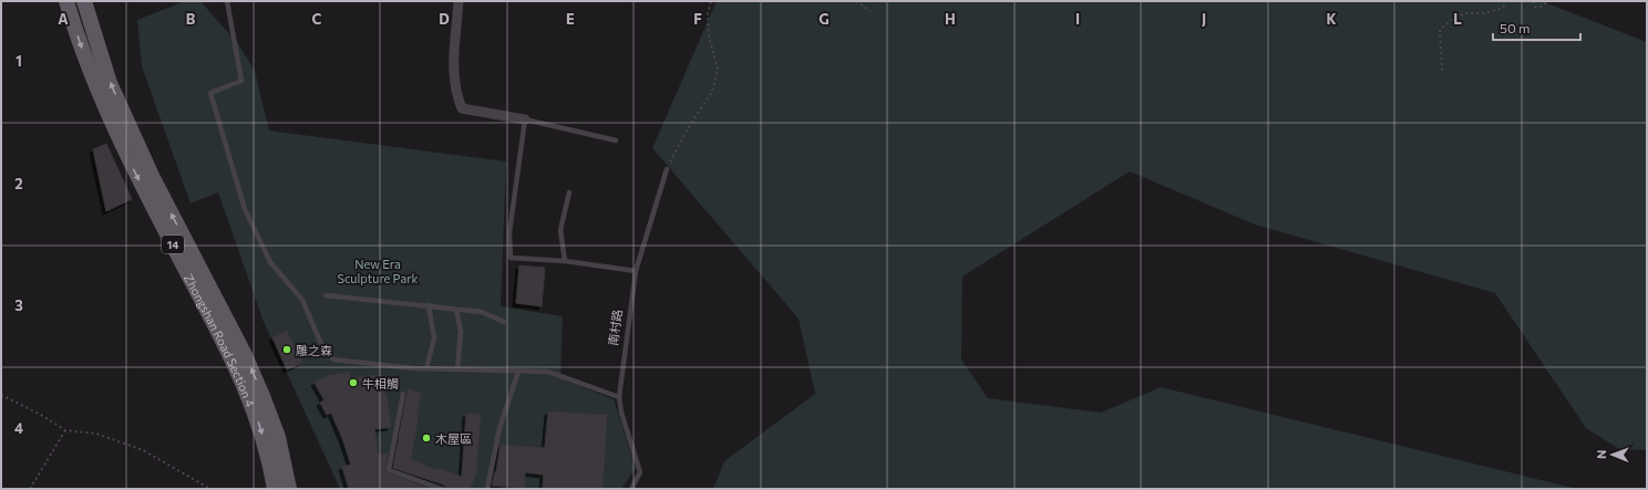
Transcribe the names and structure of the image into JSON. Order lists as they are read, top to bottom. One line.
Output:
{"streets":{"main road":["14","Zhongshan Road Section 4"],"lane":["南村路"]},"parks":["New Era Sculpture Park"],"places":["雕之森","牛相觸","木屋區"],"scale_bar":"50 m","north":"left","grid":{"columns":["A","B","C","D","E","F","G","H","I","J","K","L"],"rows":["1","2","3","4"]}}
